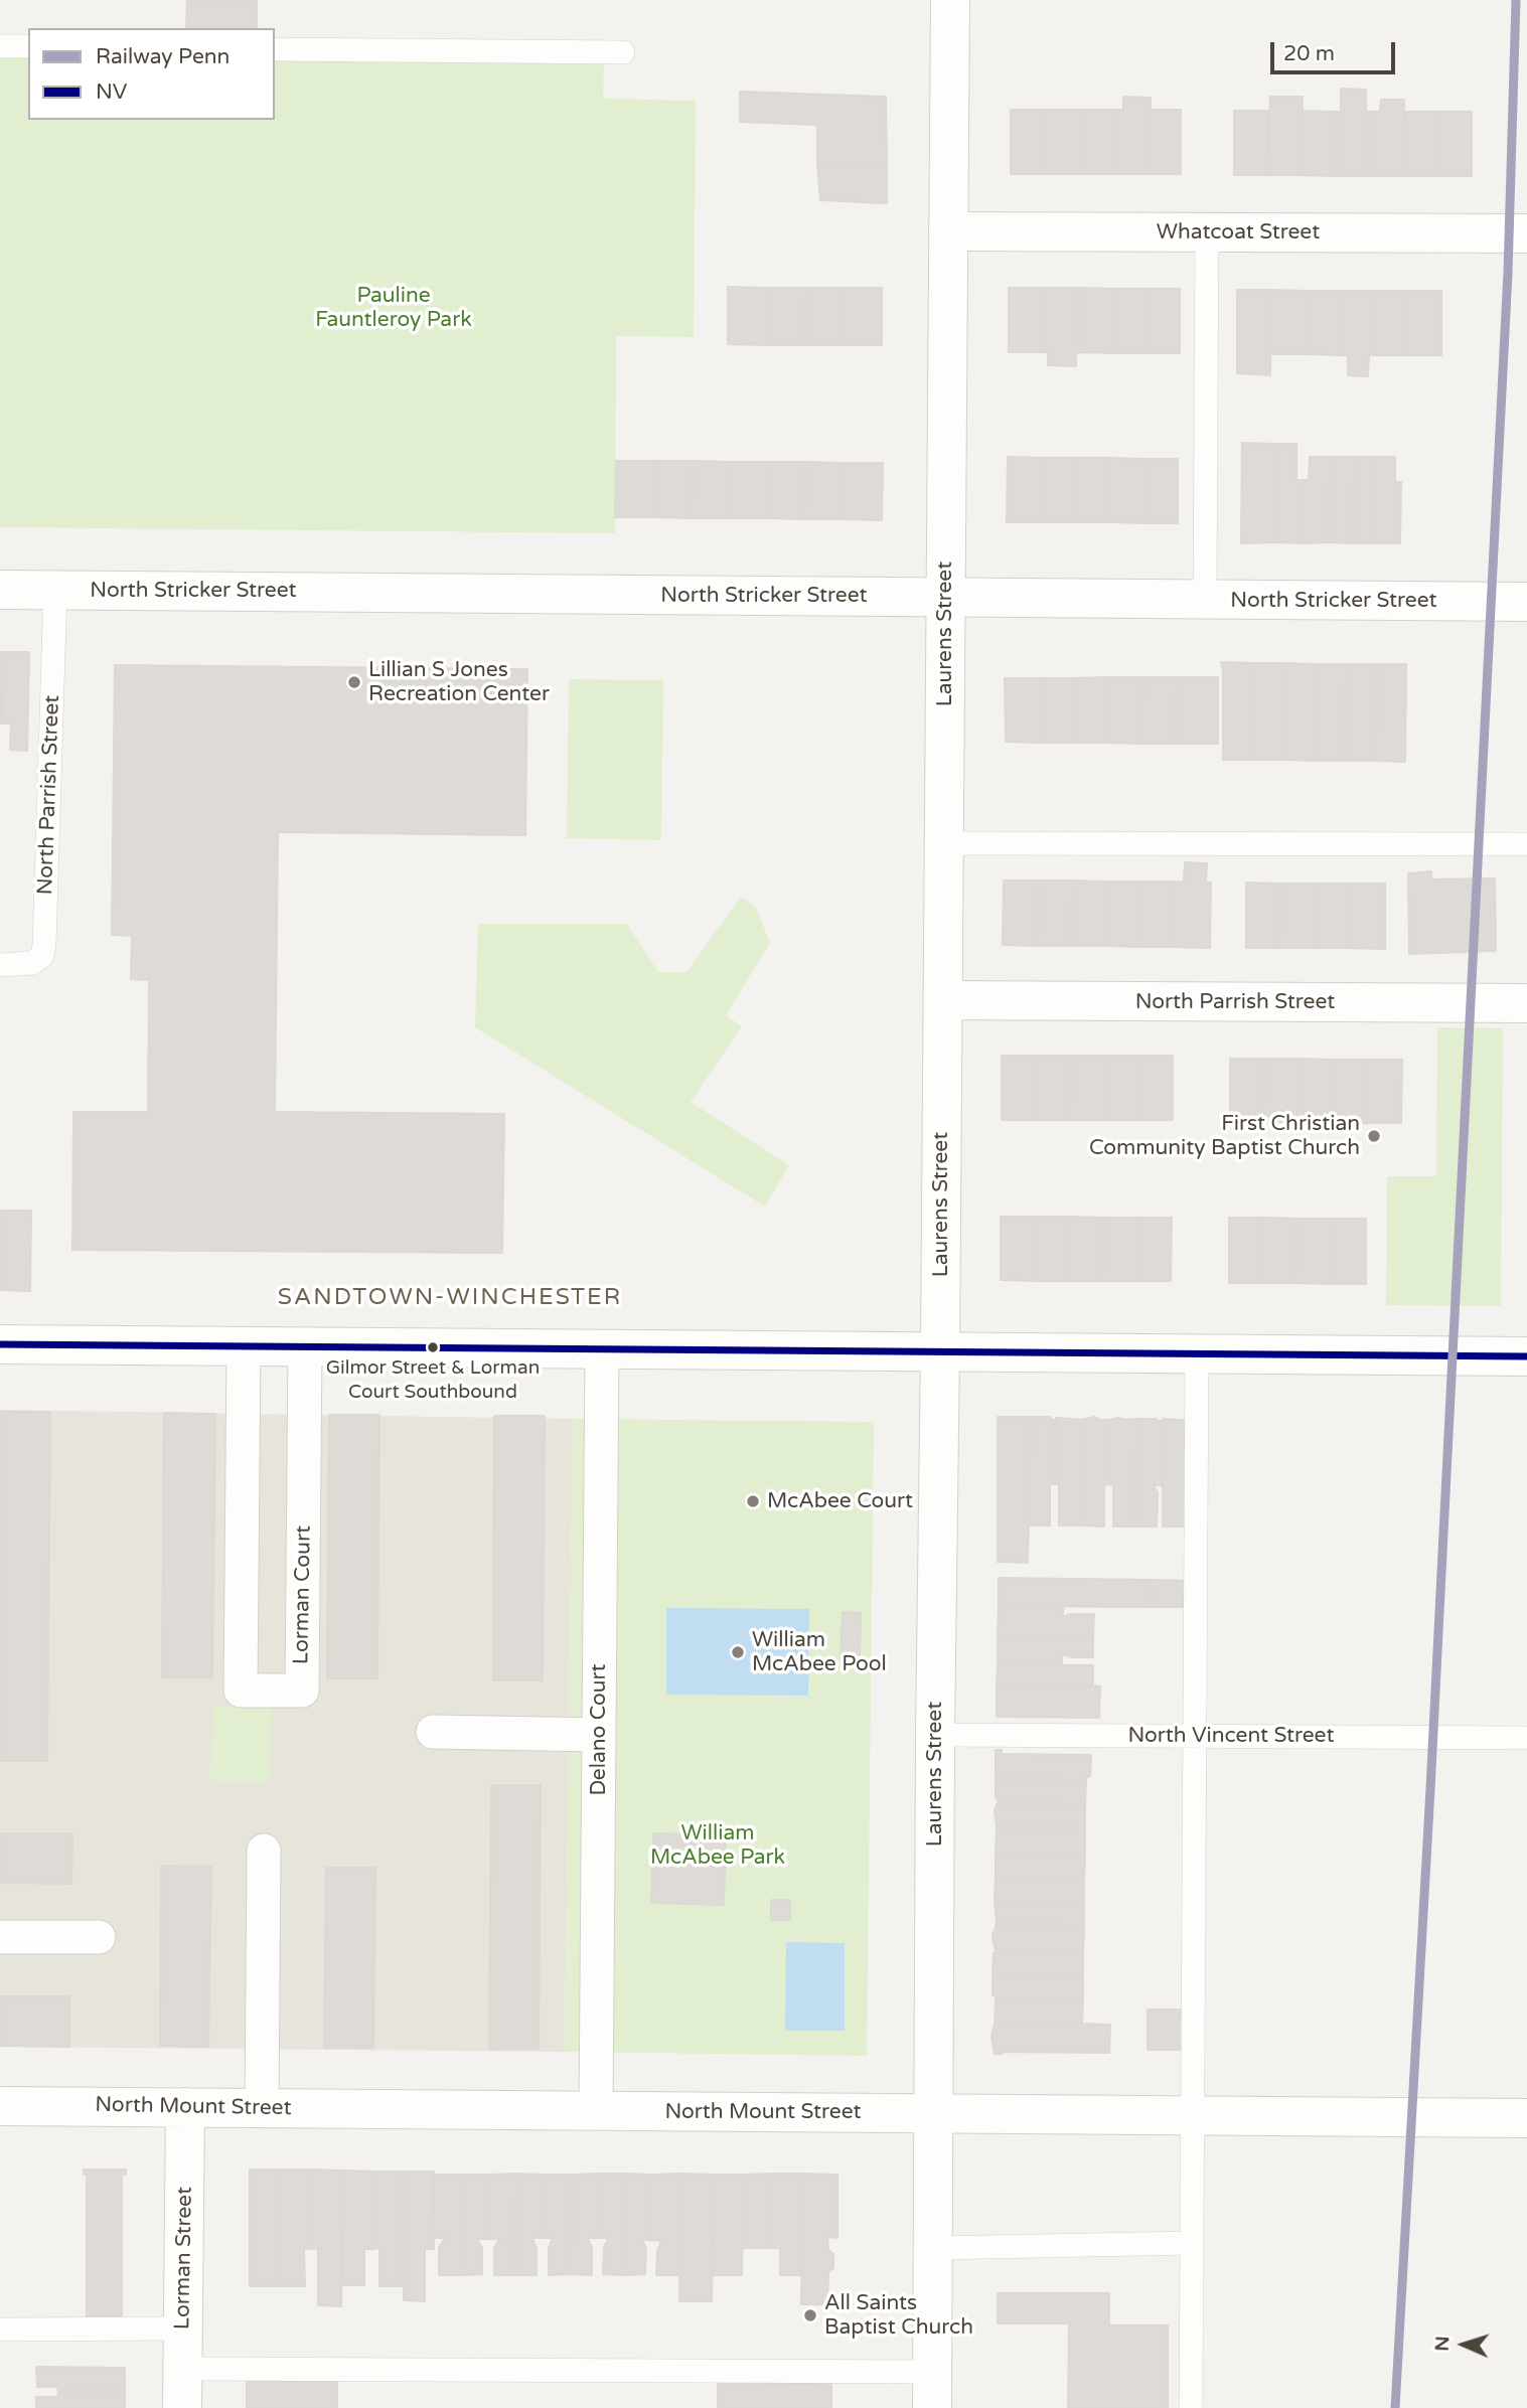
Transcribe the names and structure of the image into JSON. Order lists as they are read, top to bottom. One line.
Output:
{"streets":{"street":["Whatcoat Street","North Stricker Street","Laurens Street","North Parrish Street","Lorman Court","Delano Court","North Mount Street","Lorman Street"],"lane":["North Vincent Street"]},"crossings":[["Whatcoat Street","Laurens Street"],["North Stricker Street","Laurens Street"],["North Stricker Street","North Parrish Street"],["Laurens Street","North Parrish Street"],["Laurens Street","North Vincent Street"],["Laurens Street","North Mount Street"],["Delano Court","North Mount Street"],["North Mount Street","Lorman Street"]],"districts":["SANDTOWN-WINCHESTER"],"parks":["Pauline Fauntleroy Park","William McAbee Park"],"places":["Lillian S Jones Recreation Center","First Christian Community Baptist Church","Gilmor Street & Lorman Court Southbound","McAbee Court","William McAbee Pool","All Saints Baptist Church"],"lines":["rail line Penn","transit line NV"],"legend":["Railway Penn","NV"],"scale_bar":"20 m","north":"left"}
